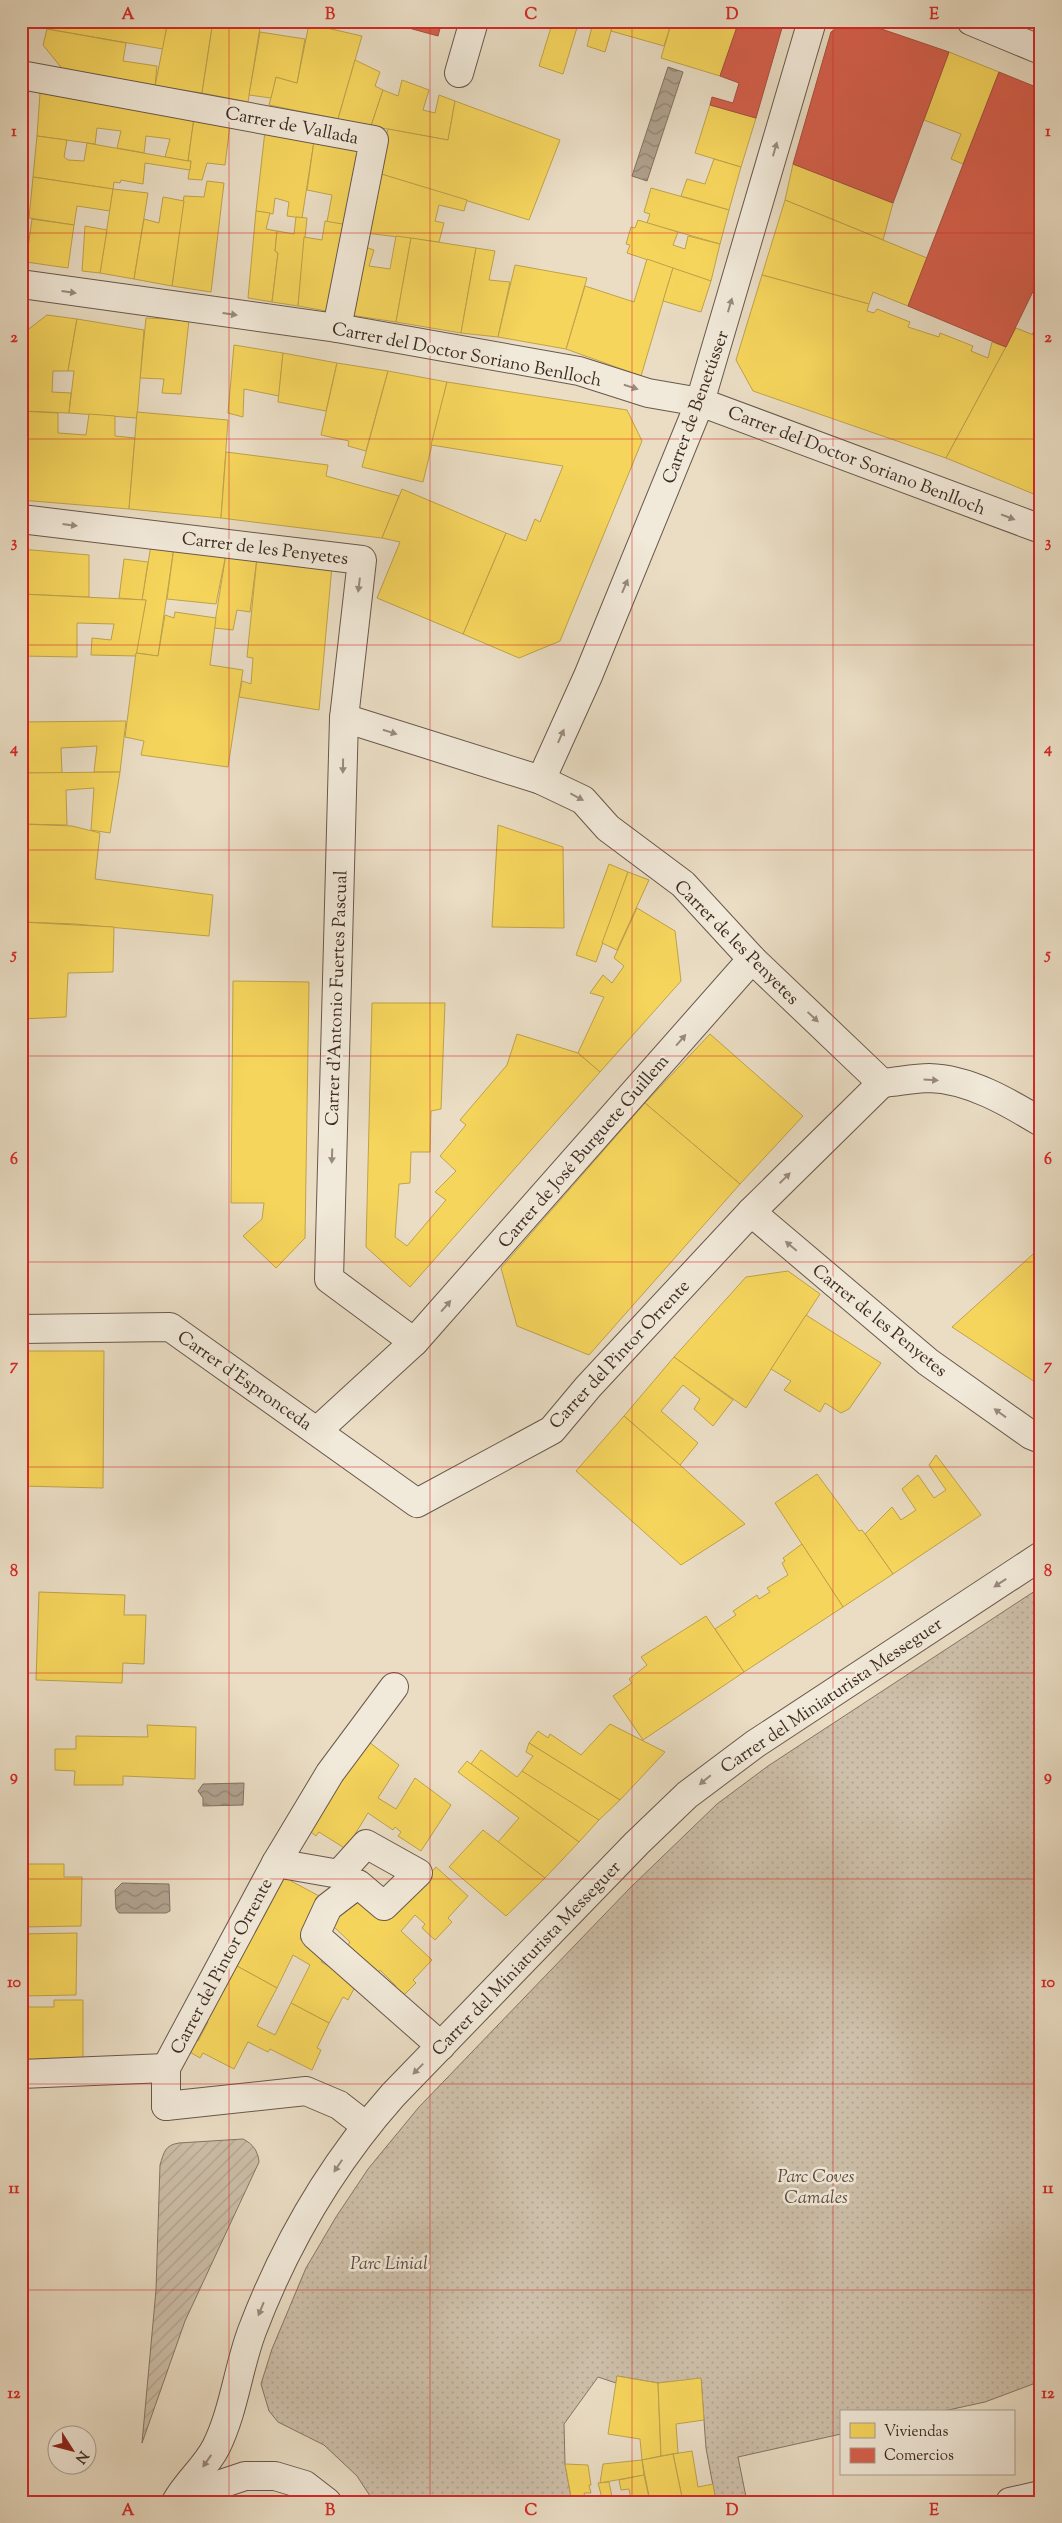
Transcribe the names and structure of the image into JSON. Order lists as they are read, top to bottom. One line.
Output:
{"streets":{"street":["Carrer de Vallada","Carrer del Doctor Soriano Benlloch","Carrer de Benetússer","Carrer de les Penyetes","Carrer d'Antonio Fuertes Pascual","Carrer de José Burguete Guillem","Carrer del Pintor Orrente","Carrer d'Espronceda","Carrer del Miniaturista Messeguer"]},"crossings":[["Carrer de Vallada","Carrer del Doctor Soriano Benlloch"],["Carrer del Doctor Soriano Benlloch","Carrer de Benetússer"],["Carrer de Benetússer","Carrer de les Penyetes"],["Carrer de les Penyetes","Carrer d'Antonio Fuertes Pascual"],["Carrer de les Penyetes","Carrer de José Burguete Guillem"],["Carrer de les Penyetes","Carrer del Pintor Orrente"],["Carrer d'Antonio Fuertes Pascual","Carrer de José Burguete Guillem"],["Carrer de José Burguete Guillem","Carrer d'Espronceda"],["Carrer del Pintor Orrente","Carrer d'Espronceda"],["Carrer del Pintor Orrente","Carrer del Miniaturista Messeguer"]],"one_way":["Carrer del Doctor Soriano Benlloch","Carrer de Benetússer","Carrer d'Antonio Fuertes Pascual","Carrer del Miniaturista Messeguer"],"parks":["Parc Coves Camales","Parc Linial"],"legend":["Viviendas","Comercios"],"north":"bottom right","grid":{"columns":["A","B","C","D","E"],"rows":["1","2","3","4","5","6","7","8","9","10","11","12"]}}
